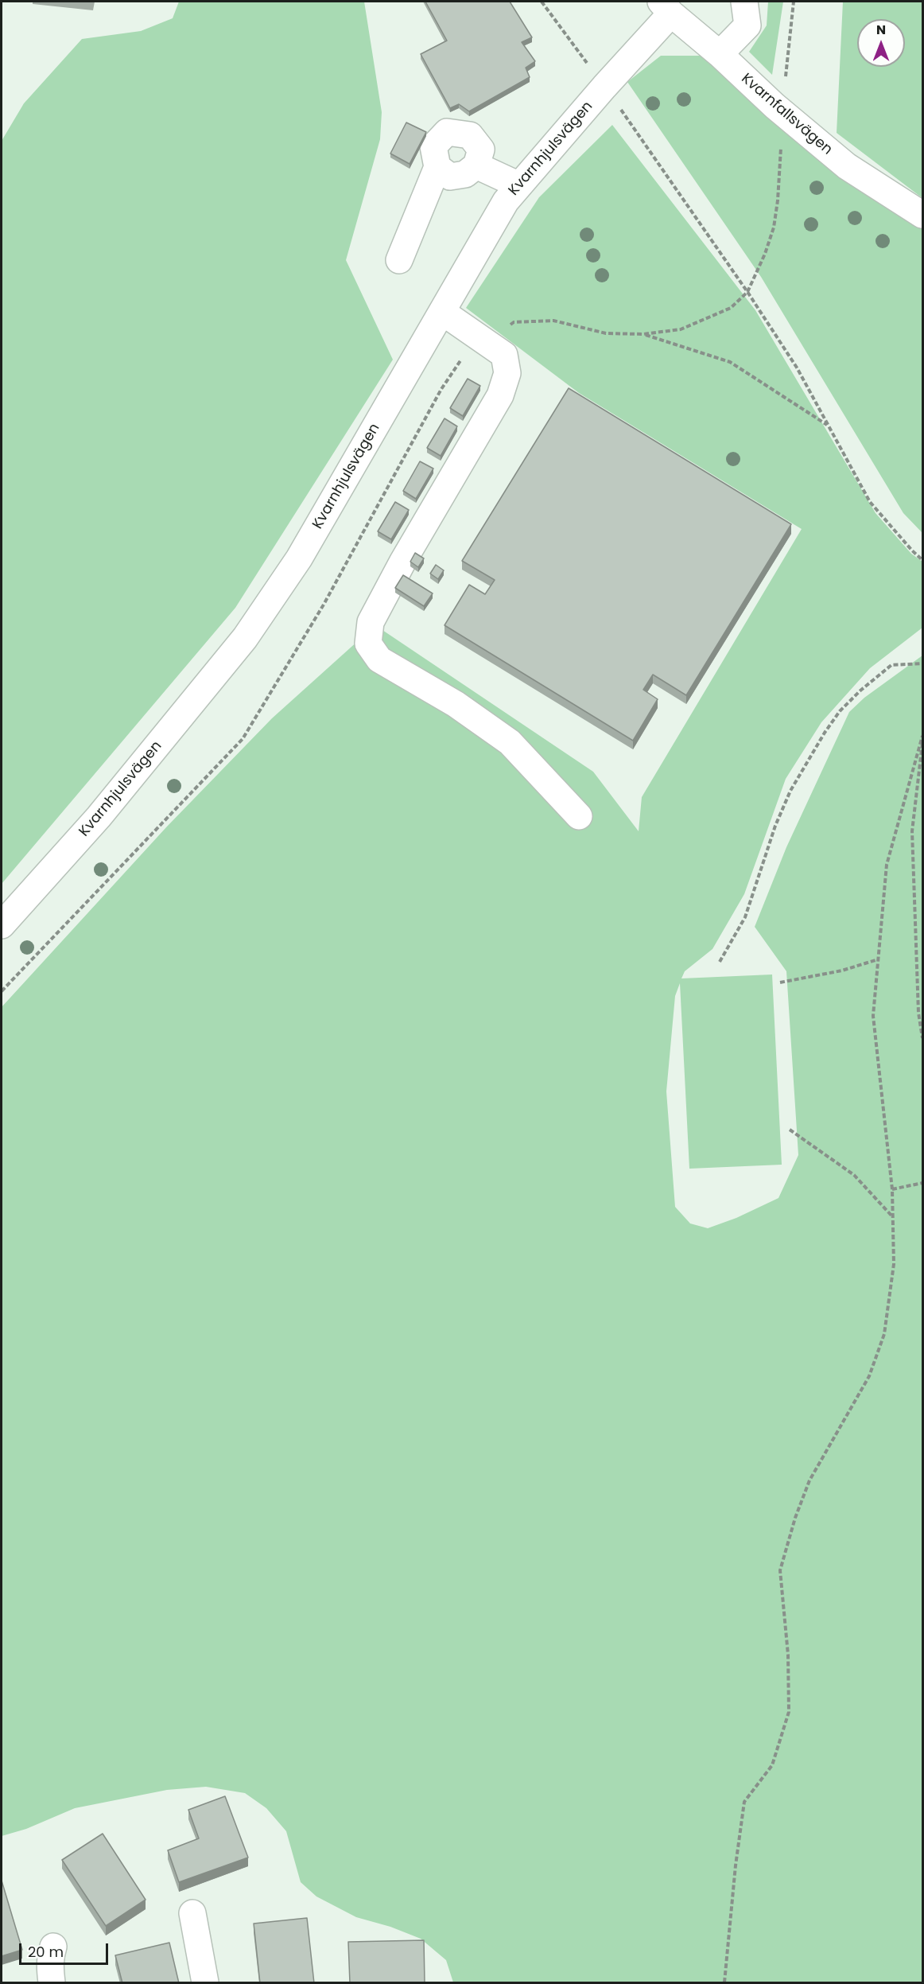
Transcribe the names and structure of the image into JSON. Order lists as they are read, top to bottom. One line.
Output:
{"streets":{"street":["Kvarnfallsvägen","Kvarnhjulsvägen"]},"crossings":[["Kvarnfallsvägen","Kvarnhjulsvägen"]],"scale_bar":"20 m","north":"top"}
